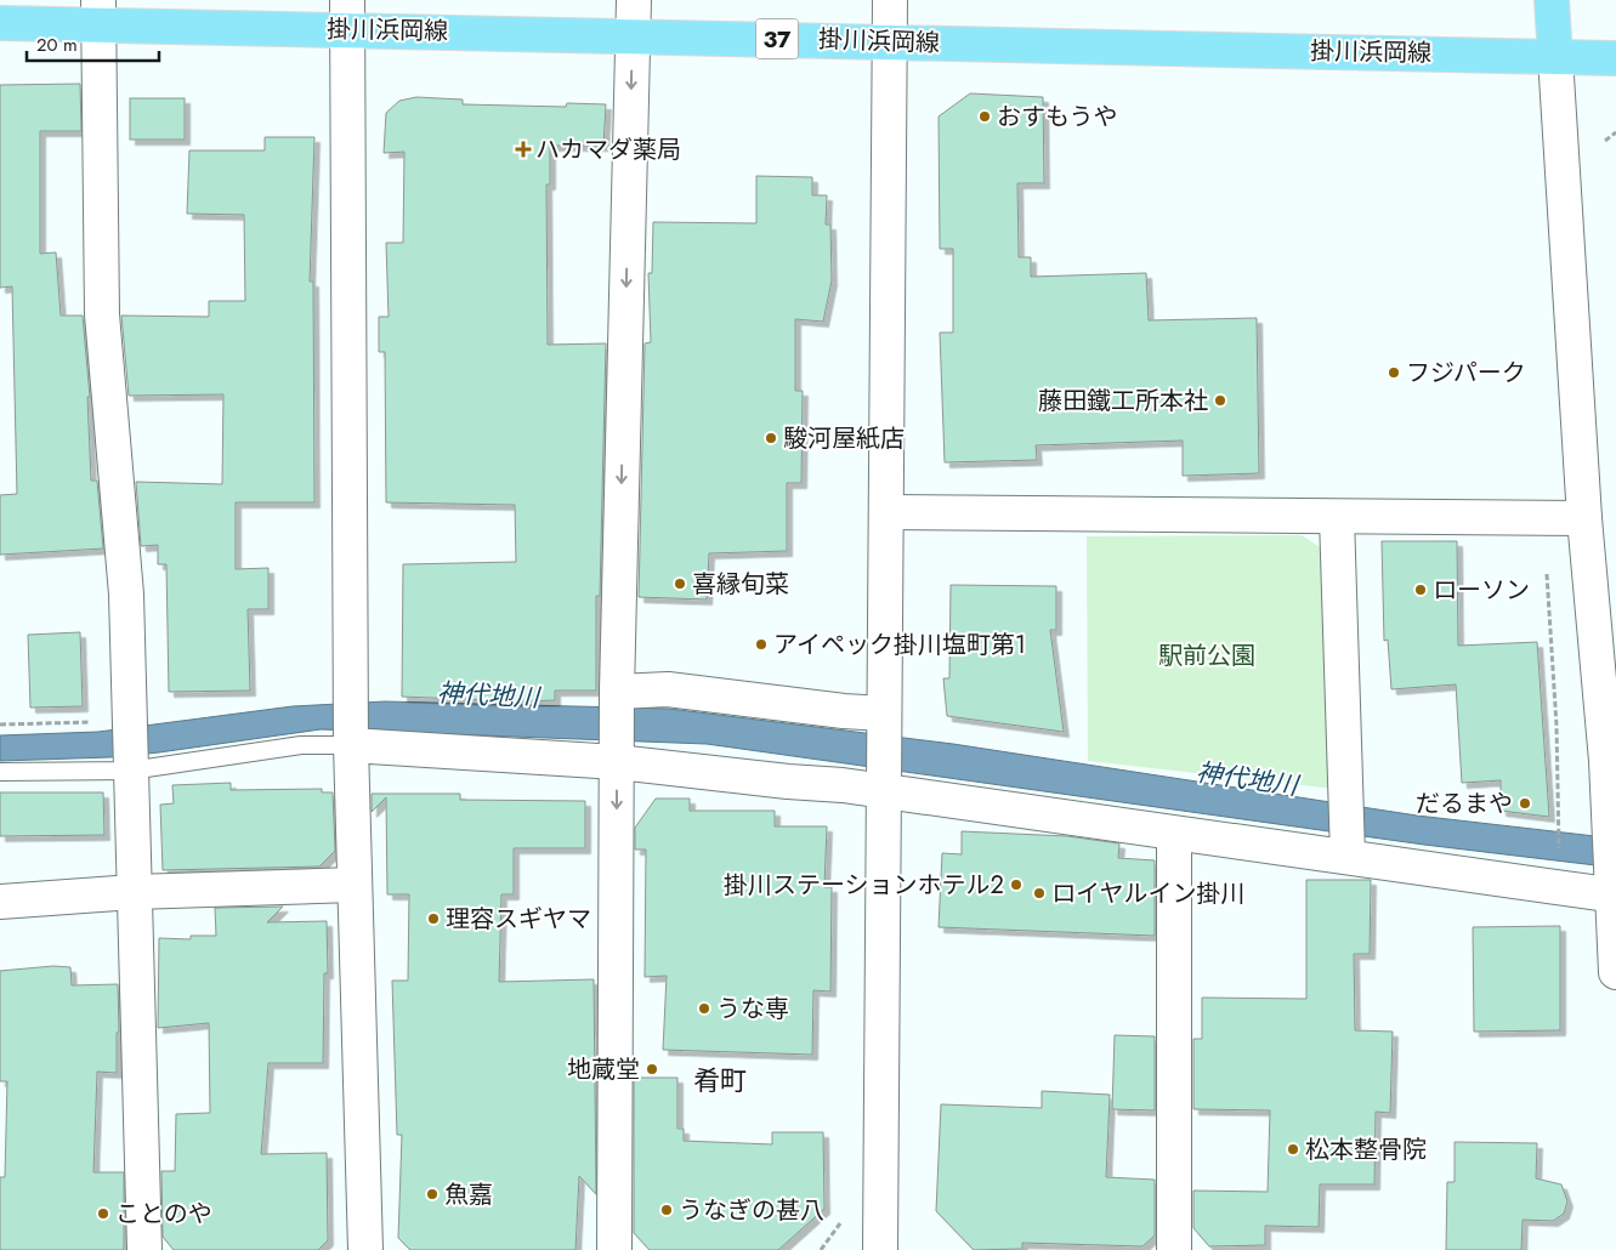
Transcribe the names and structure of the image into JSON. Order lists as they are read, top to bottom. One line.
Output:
{"streets":{"main road":["掛川浜岡線","37"]},"districts":["肴町"],"water":["神代地川"],"parks":["駅前公園"],"places":{"other":["おすもうや","フジパーク","藤田鐵工所本社","駿河屋紙店","喜縁旬菜","ローソン","アイペック掛川塩町第1","だるまや","掛川ステーションホテル2","ロイヤルイン掛川","理容スギヤマ","うな専","地蔵堂","松本整骨院","魚嘉","うなぎの甚八","ことのや"],"health":["ハカマダ薬局"]},"scale_bar":"20 m"}
